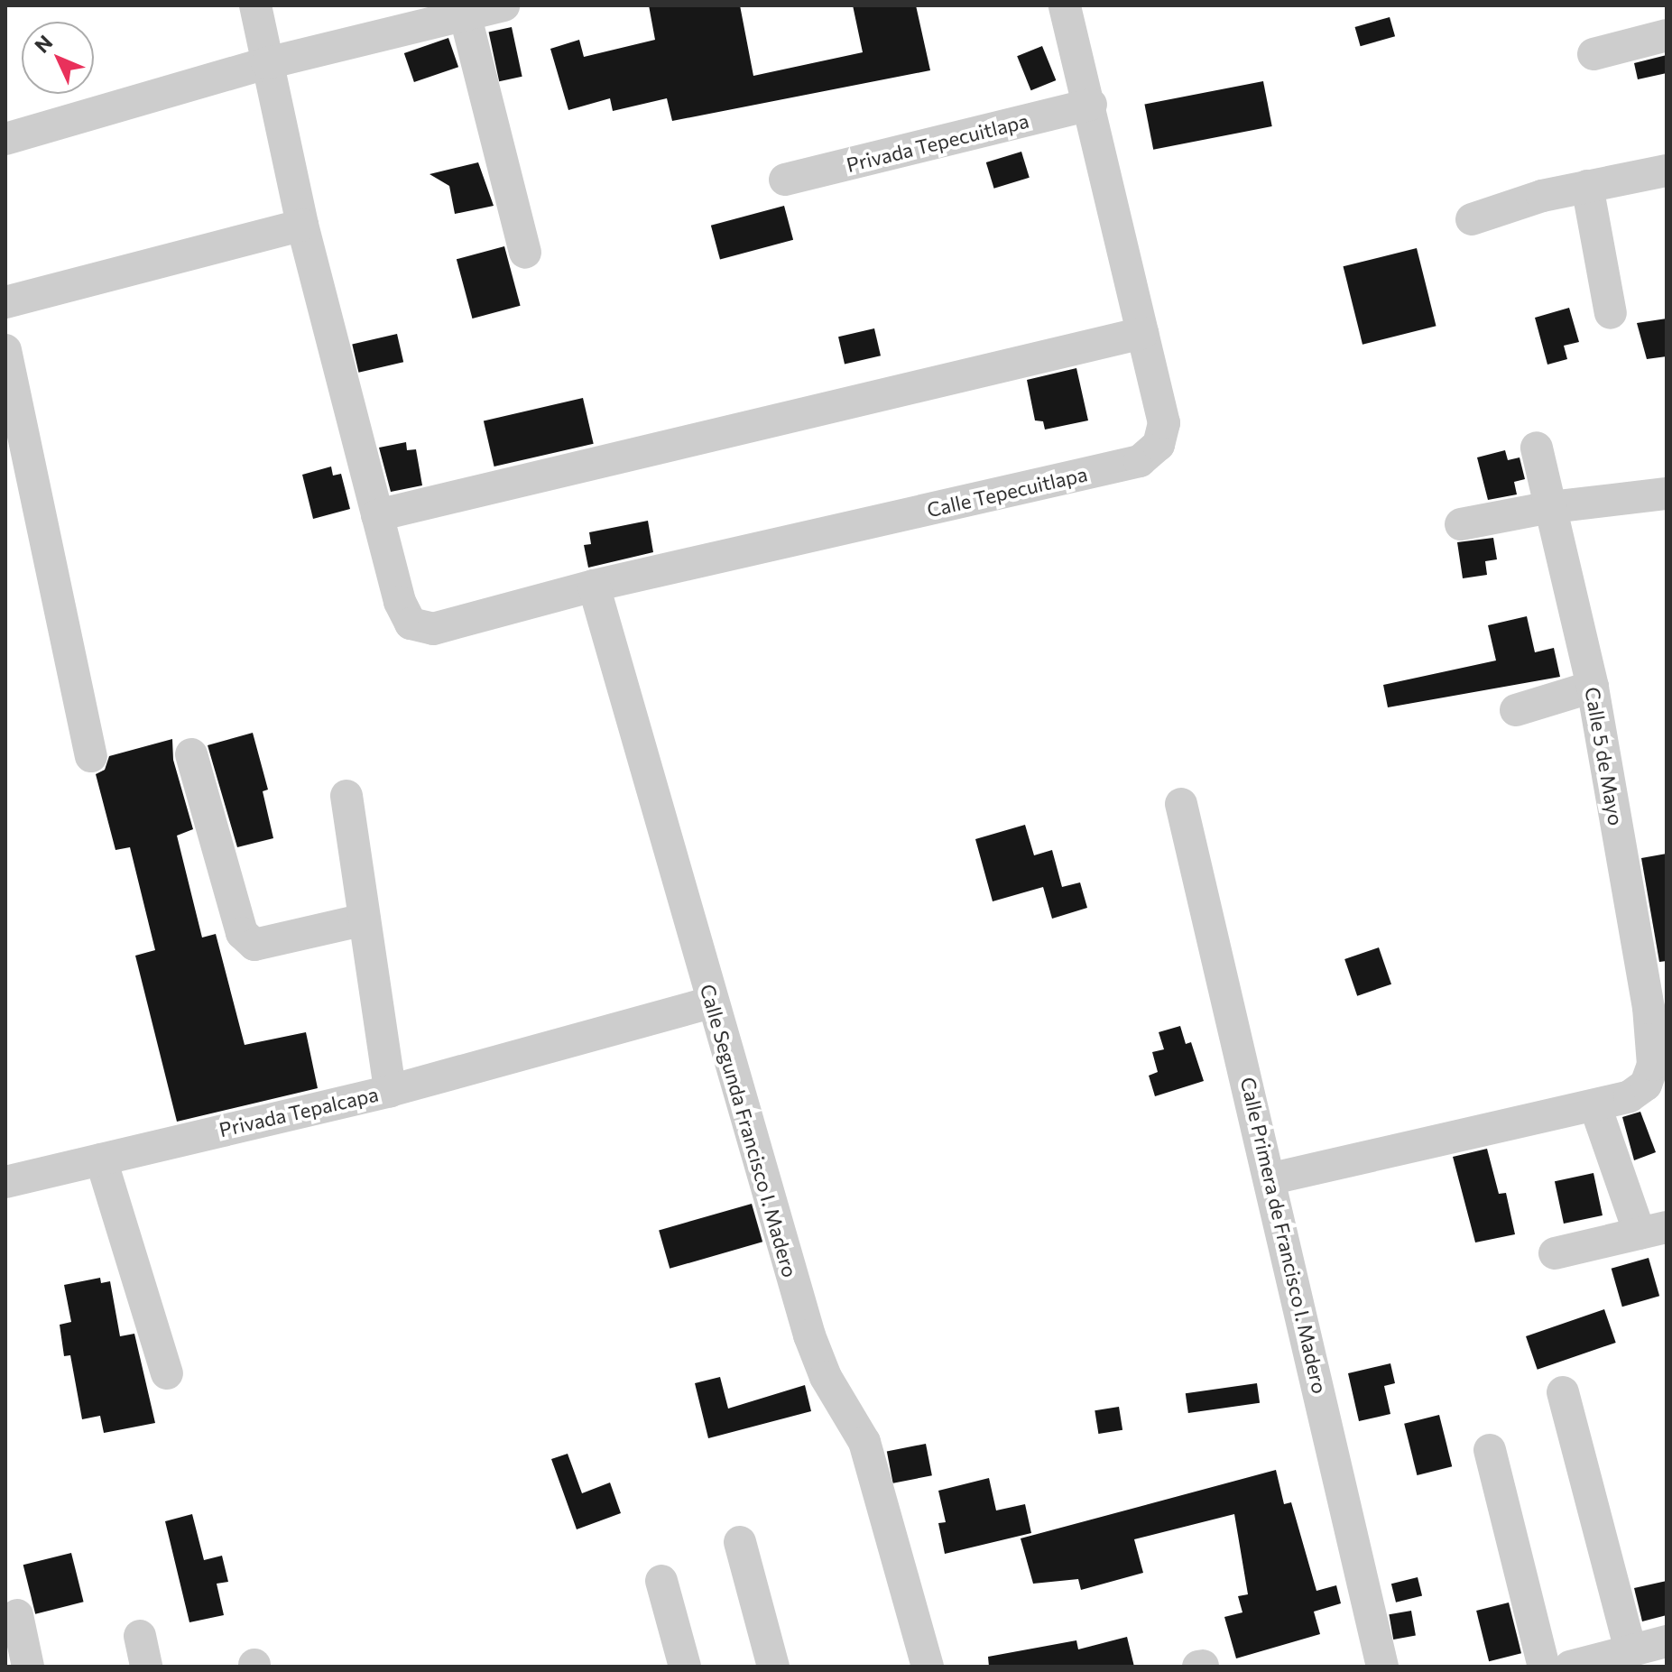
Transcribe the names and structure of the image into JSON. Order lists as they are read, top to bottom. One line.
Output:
{"streets":{"street":["Privada Tepecuitlapa","Calle Tepecuitlapa","Calle 5 de Mayo","Privada Tepalcapa","Calle Segunda Francisco I. Madero","Calle Primera de Francisco I. Madero"]},"crossings":[["Privada Tepecuitlapa","Calle Tepecuitlapa"],["Calle Tepecuitlapa","Calle Segunda Francisco I. Madero"],["Calle 5 de Mayo","Calle Primera de Francisco I. Madero"],["Privada Tepalcapa","Calle Segunda Francisco I. Madero"]],"north":"top left"}
